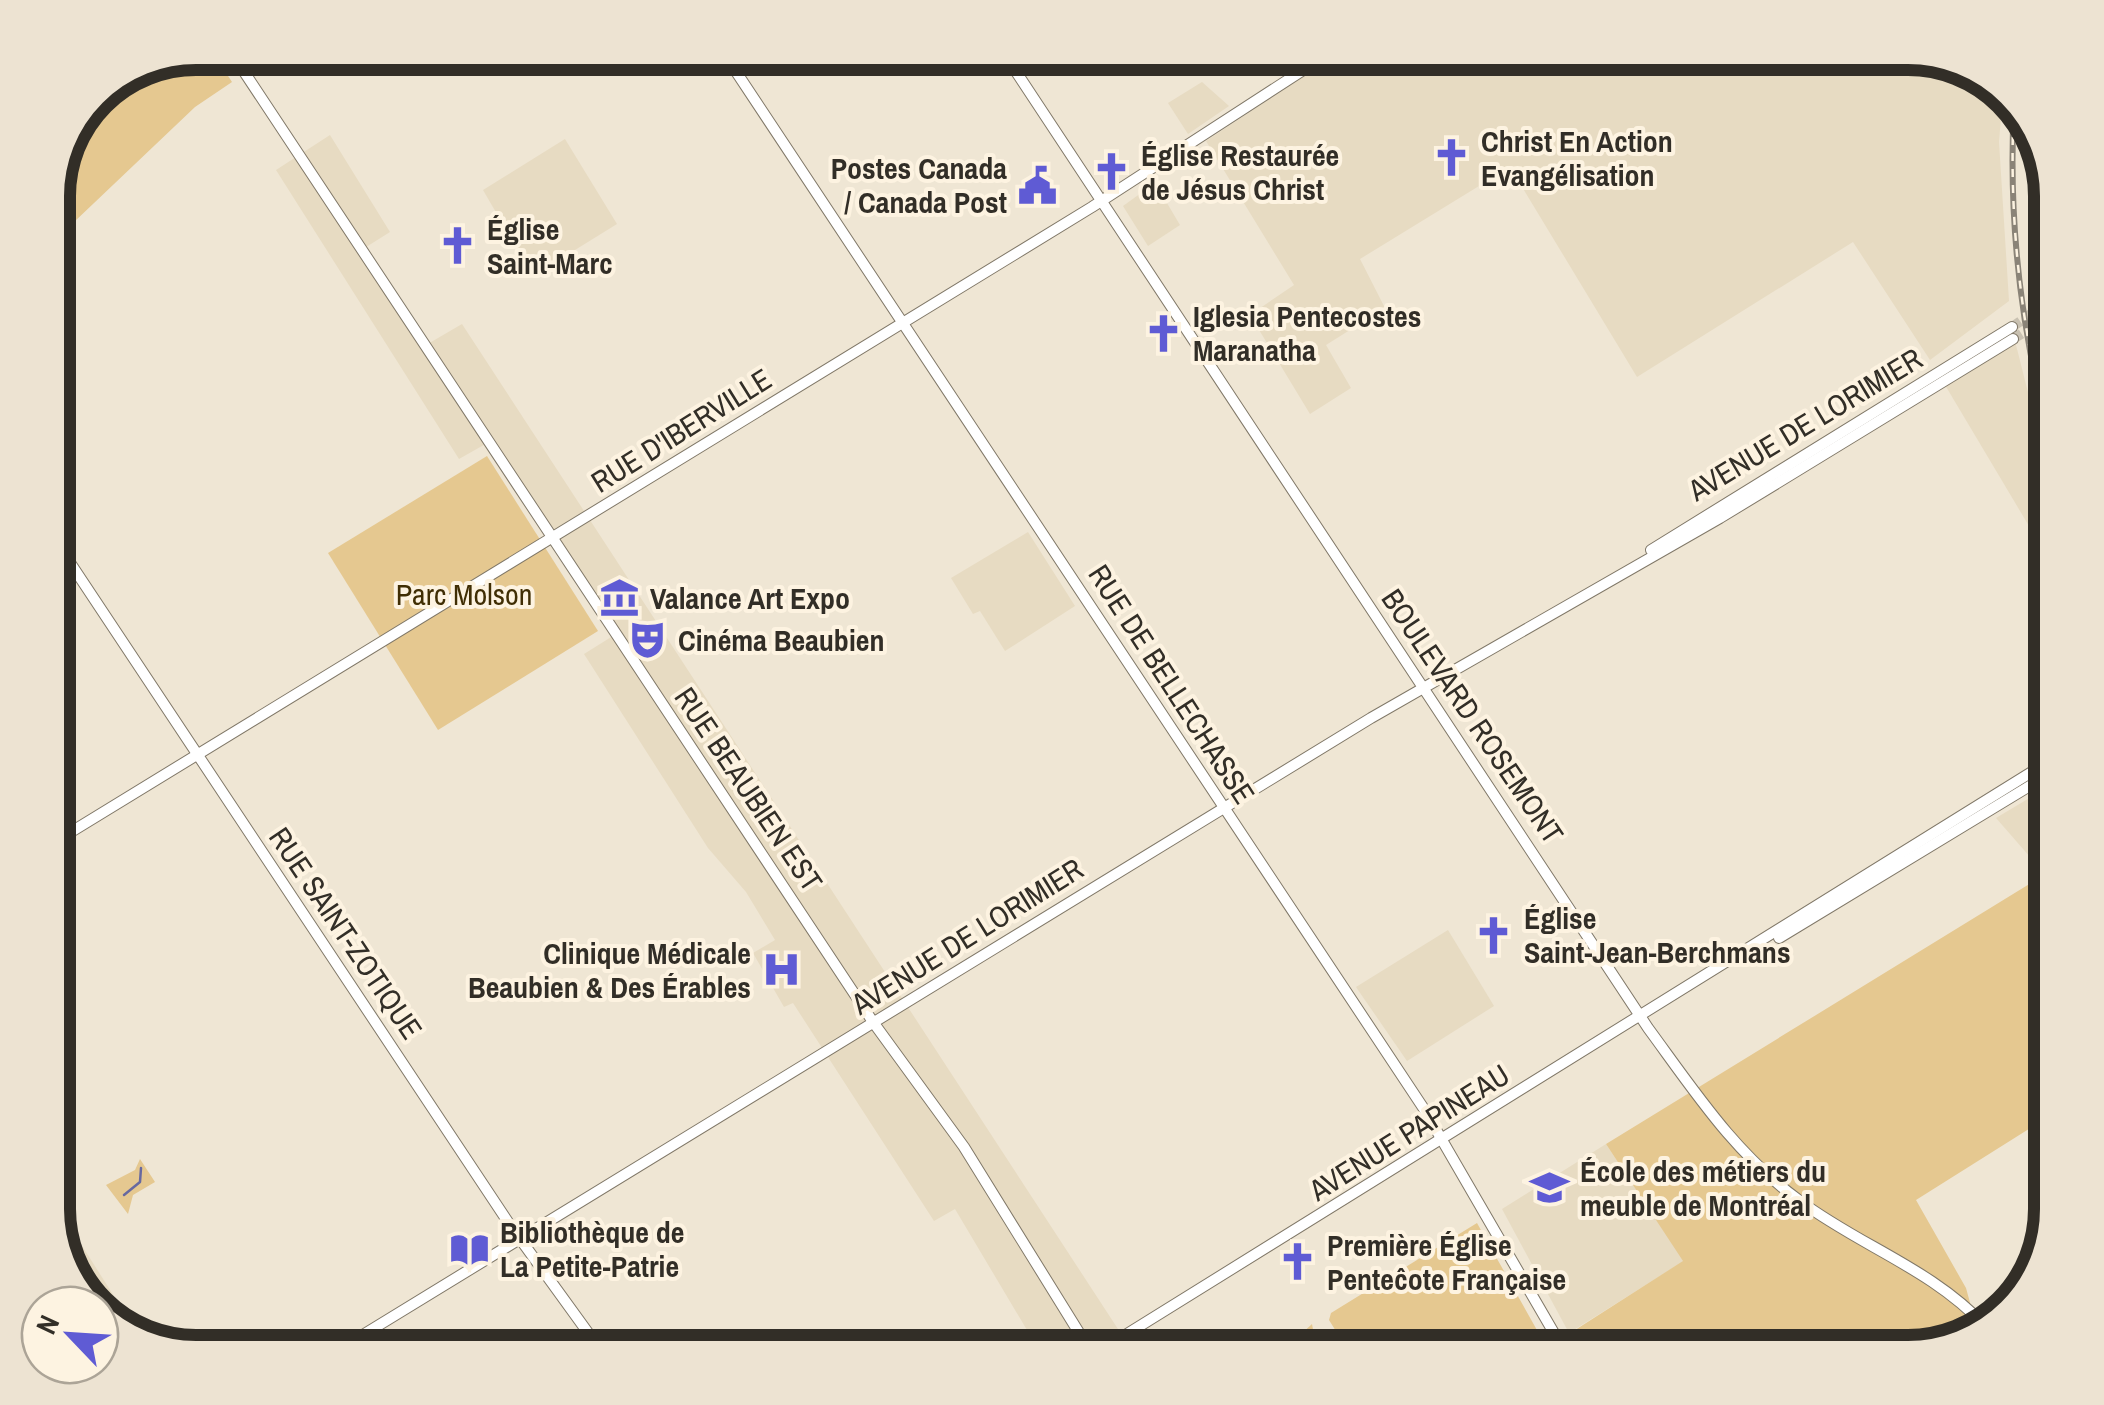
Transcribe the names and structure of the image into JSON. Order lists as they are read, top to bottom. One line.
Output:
{"streets":{"main road":["AVENUE DE LORIMIER","RUE D'IBERVILLE","RUE DE BELLECHASSE","BOULEVARD ROSEMONT","RUE BEAUBIEN EST","RUE SAINT-ZOTIQUE","AVENUE PAPINEAU"]},"crossings":[["AVENUE DE LORIMIER","RUE DE BELLECHASSE"],["AVENUE DE LORIMIER","BOULEVARD ROSEMONT"],["AVENUE DE LORIMIER","RUE BEAUBIEN EST"],["AVENUE DE LORIMIER","RUE SAINT-ZOTIQUE"],["RUE D'IBERVILLE","RUE DE BELLECHASSE"],["RUE D'IBERVILLE","BOULEVARD ROSEMONT"],["RUE D'IBERVILLE","RUE BEAUBIEN EST"],["RUE D'IBERVILLE","RUE SAINT-ZOTIQUE"],["RUE DE BELLECHASSE","AVENUE PAPINEAU"],["BOULEVARD ROSEMONT","AVENUE PAPINEAU"]],"parks":["Parc Molson"],"places":{"church":["Christ En Action Evangélisation","Église Restaurée de Jésus Christ","Église Saint-Marc","Iglesia Pentecostes Maranatha","Église Saint-Jean-Berchmans","Première Église Penteĉote Française"],"public building":["Postes Canada / Canada Post"],"museum":["Valance Art Expo"],"theatre":["Cinéma Beaubien"],"hospital":["Clinique Médicale Beaubien & Des Érables"],"school or university":["École des métiers du meuble de Montréal"],"library":["Bibliothèque de La Petite-Patrie"]},"north":"top left"}
